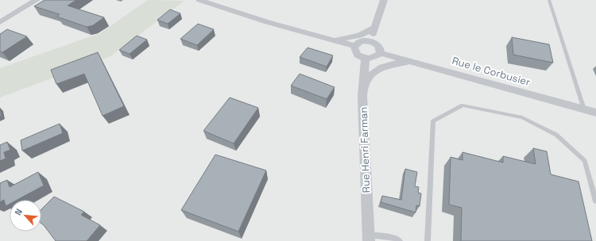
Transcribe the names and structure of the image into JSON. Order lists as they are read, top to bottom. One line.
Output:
{"streets":{"street":["Rue le Corbusier","Rue Henri Farman"]},"crossings":[["Rue le Corbusier","Rue Henri Farman"]],"north":"top left"}
